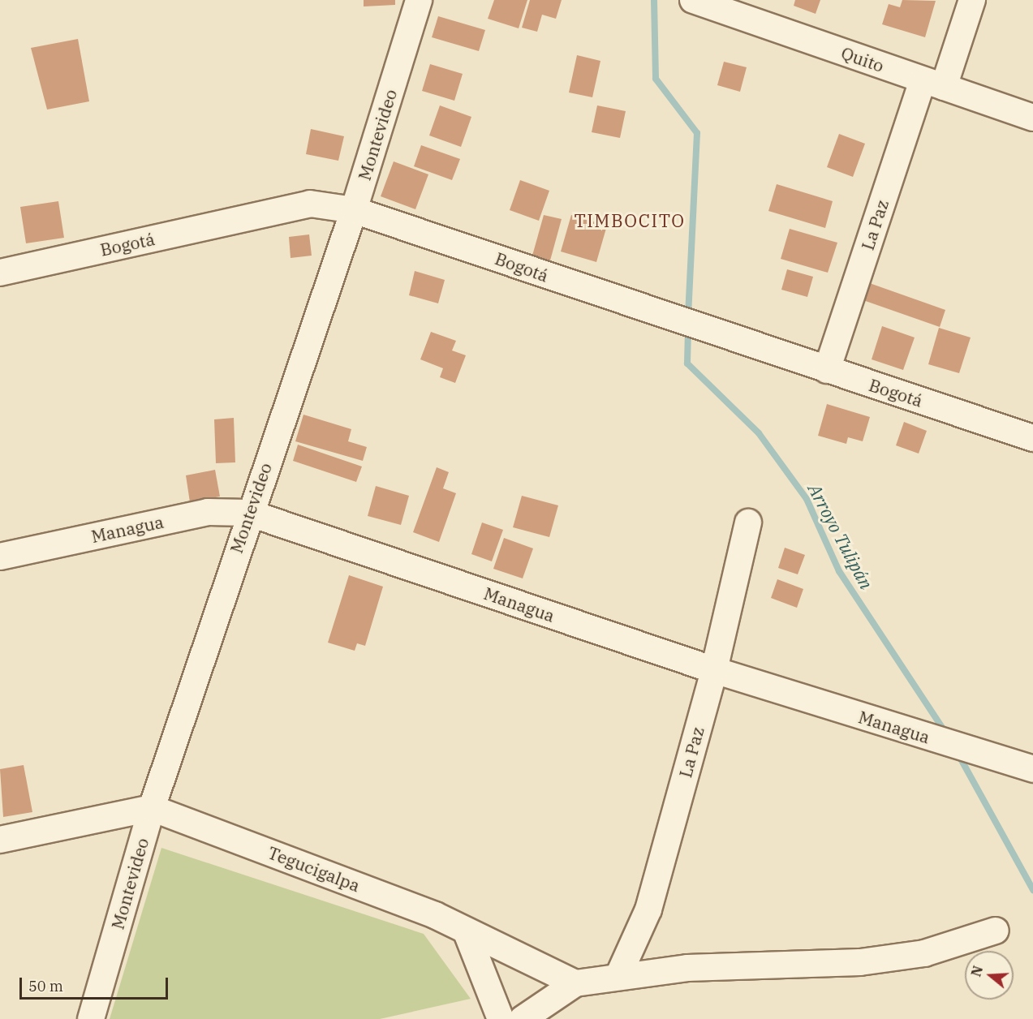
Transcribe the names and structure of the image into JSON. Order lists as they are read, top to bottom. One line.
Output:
{"streets":{"street":["Quito","Montevideo","La Paz","Bogotá","Managua","Tegucigalpa"]},"crossings":[["Quito","La Paz"],["Montevideo","Bogotá"],["Montevideo","Managua"],["Montevideo","Tegucigalpa"],["La Paz","Bogotá"],["La Paz","Managua"]],"districts":["TIMBOCITO"],"water":["Arroyo Tulipán"],"scale_bar":"50 m","north":"left"}
